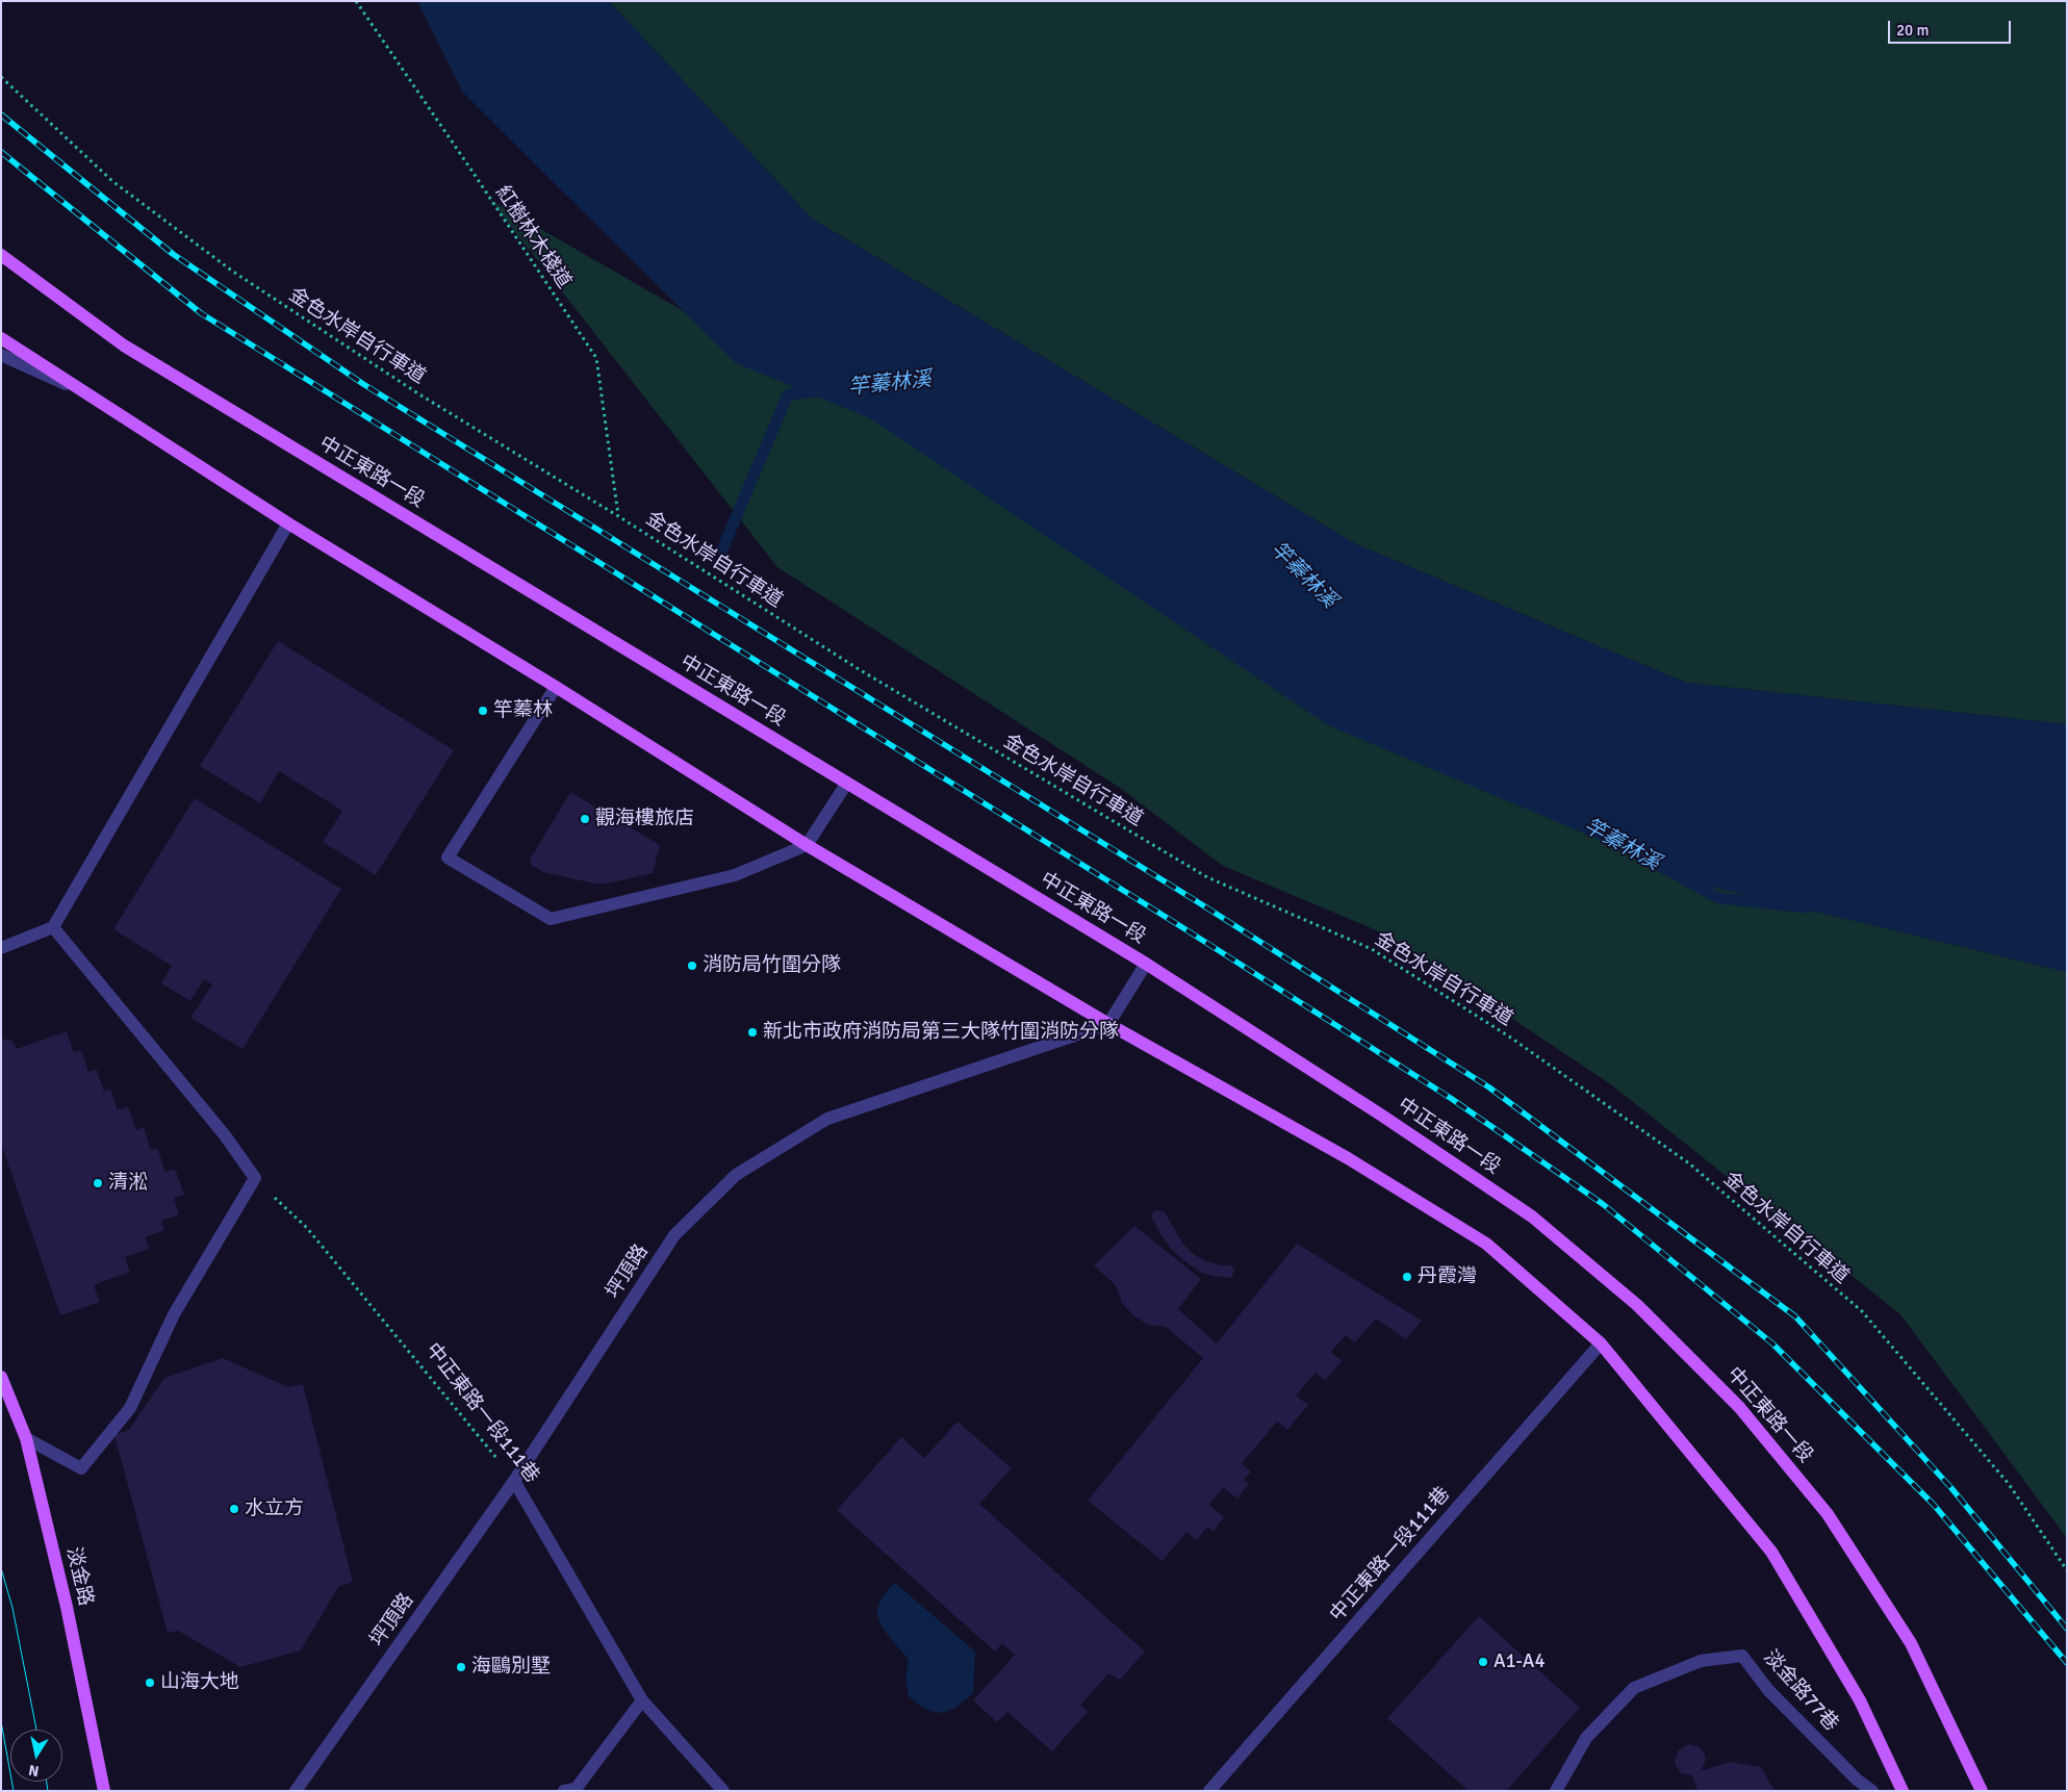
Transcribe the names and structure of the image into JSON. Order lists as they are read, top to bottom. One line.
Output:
{"streets":{"main road":["中正東路一段","淡金路"],"street":["坪頂路","中正東路一段111巷","淡金路77巷"],"path":["紅樹林木棧道","金色水岸自行車道"]},"crossings":[["紅樹林木棧道","金色水岸自行車道"],["坪頂路","中正東路一段111巷"]],"water":["竿蓁林溪"],"places":["竿蓁林","觀海樓旅店","消防局竹圍分隊","新北市政府消防局第三大隊竹圍消防分隊","清淞","丹霞灣","水立方","A1-A4","海鷗別墅","山海大地"],"scale_bar":"20 m","north":"bottom"}
